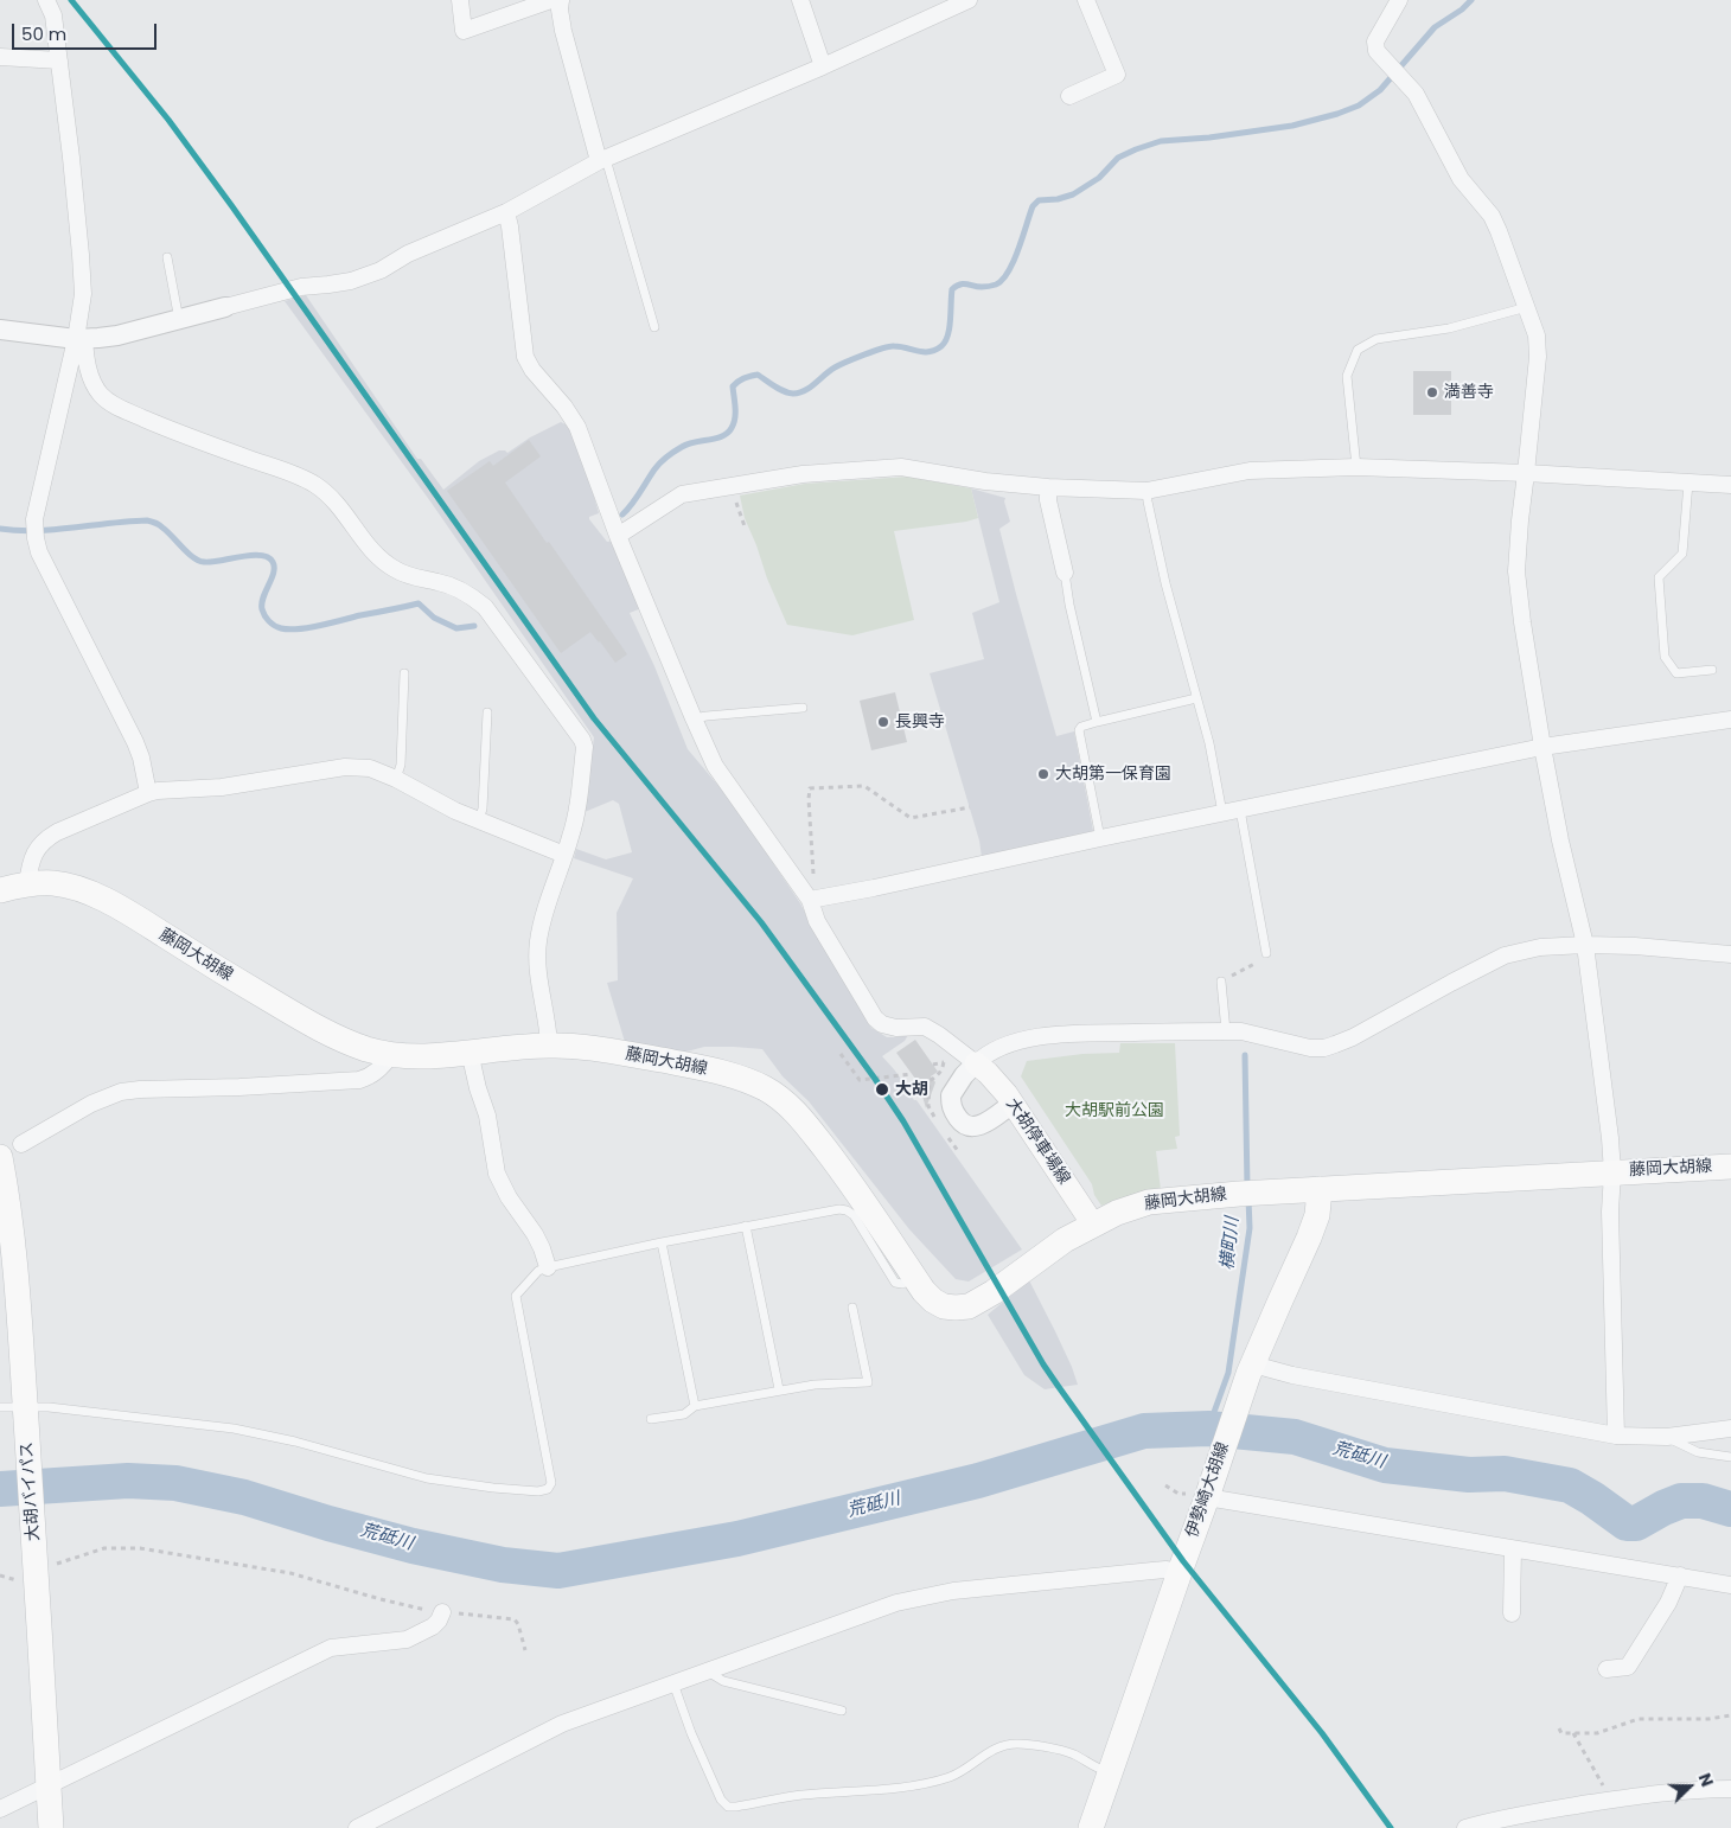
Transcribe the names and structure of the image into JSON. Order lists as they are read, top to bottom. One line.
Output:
{"streets":{"main road":["藤岡大胡線","大胡停車場線","伊勢崎大胡線","大胡バイパス"]},"crossings":[["藤岡大胡線","大胡停車場線"],["藤岡大胡線","伊勢崎大胡線"]],"water":["横町川","荒砥川"],"parks":["大胡駅前公園"],"places":["満善寺","長興寺","大胡第一保育園","大胡"],"scale_bar":"50 m","north":"right"}
